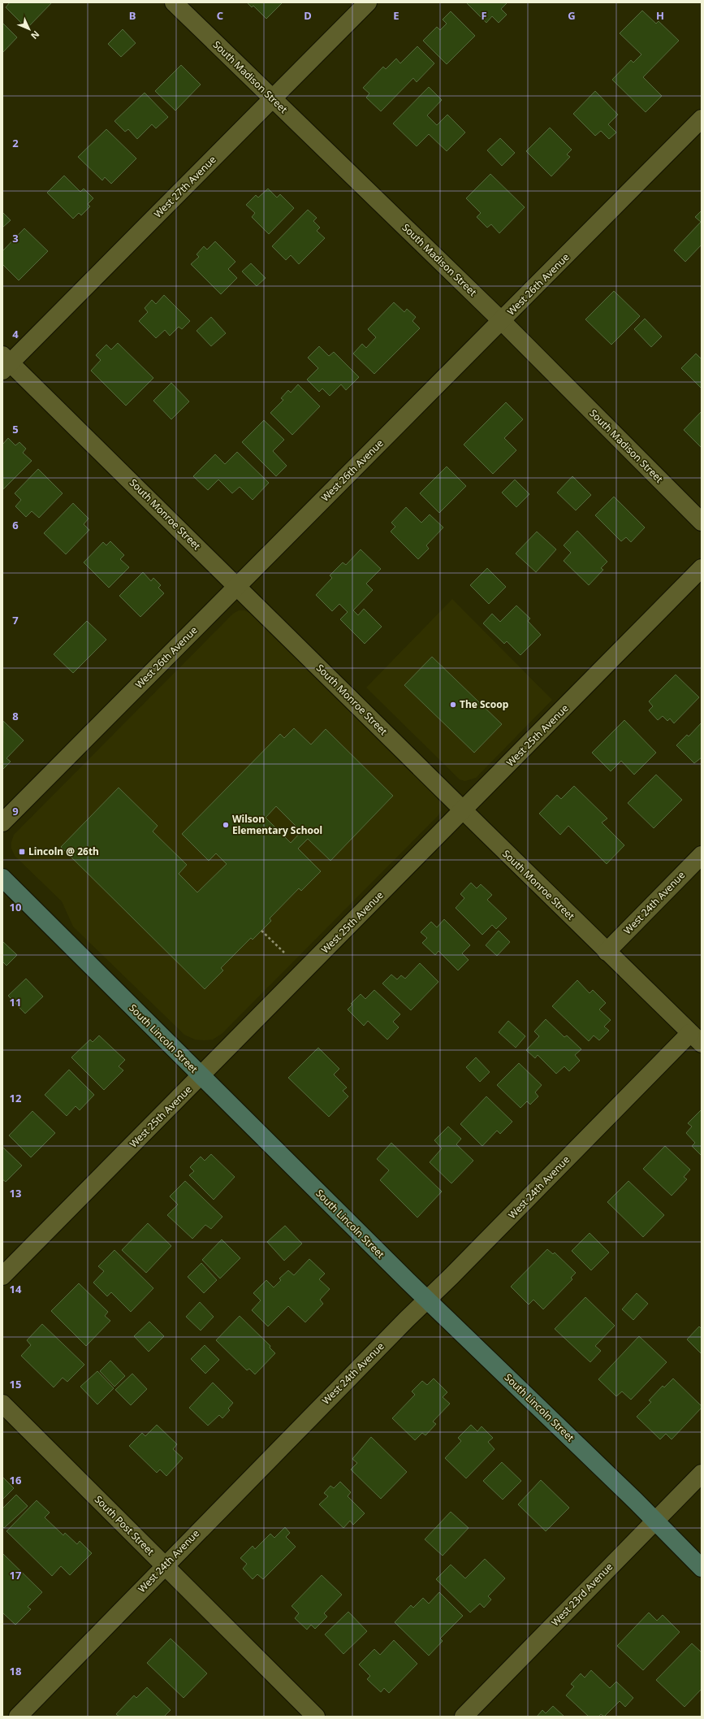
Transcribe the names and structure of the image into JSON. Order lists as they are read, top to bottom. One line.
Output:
{"streets":{"street":["South Madison Street","West 27th Avenue","West 26th Avenue","South Monroe Street","West 25th Avenue","West 24th Avenue","South Lincoln Street","South Post Street","West 23rd Avenue"]},"crossings":[["South Madison Street","West 27th Avenue"],["South Madison Street","West 26th Avenue"],["West 27th Avenue","South Monroe Street"],["West 26th Avenue","South Monroe Street"],["South Monroe Street","West 25th Avenue"],["South Monroe Street","West 24th Avenue"],["West 25th Avenue","South Lincoln Street"],["West 24th Avenue","South Lincoln Street"],["West 24th Avenue","South Post Street"],["South Lincoln Street","West 23rd Avenue"]],"places":{"other":["The Scoop","Wilson Elementary School"],"transit":["Lincoln @ 26th"]},"north":"bottom right","grid":{"columns":["B","C","D","E","F","G","H"],"rows":["2","3","4","5","6","7","8","9","10","11","12","13","14","15","16","17","18"]}}
